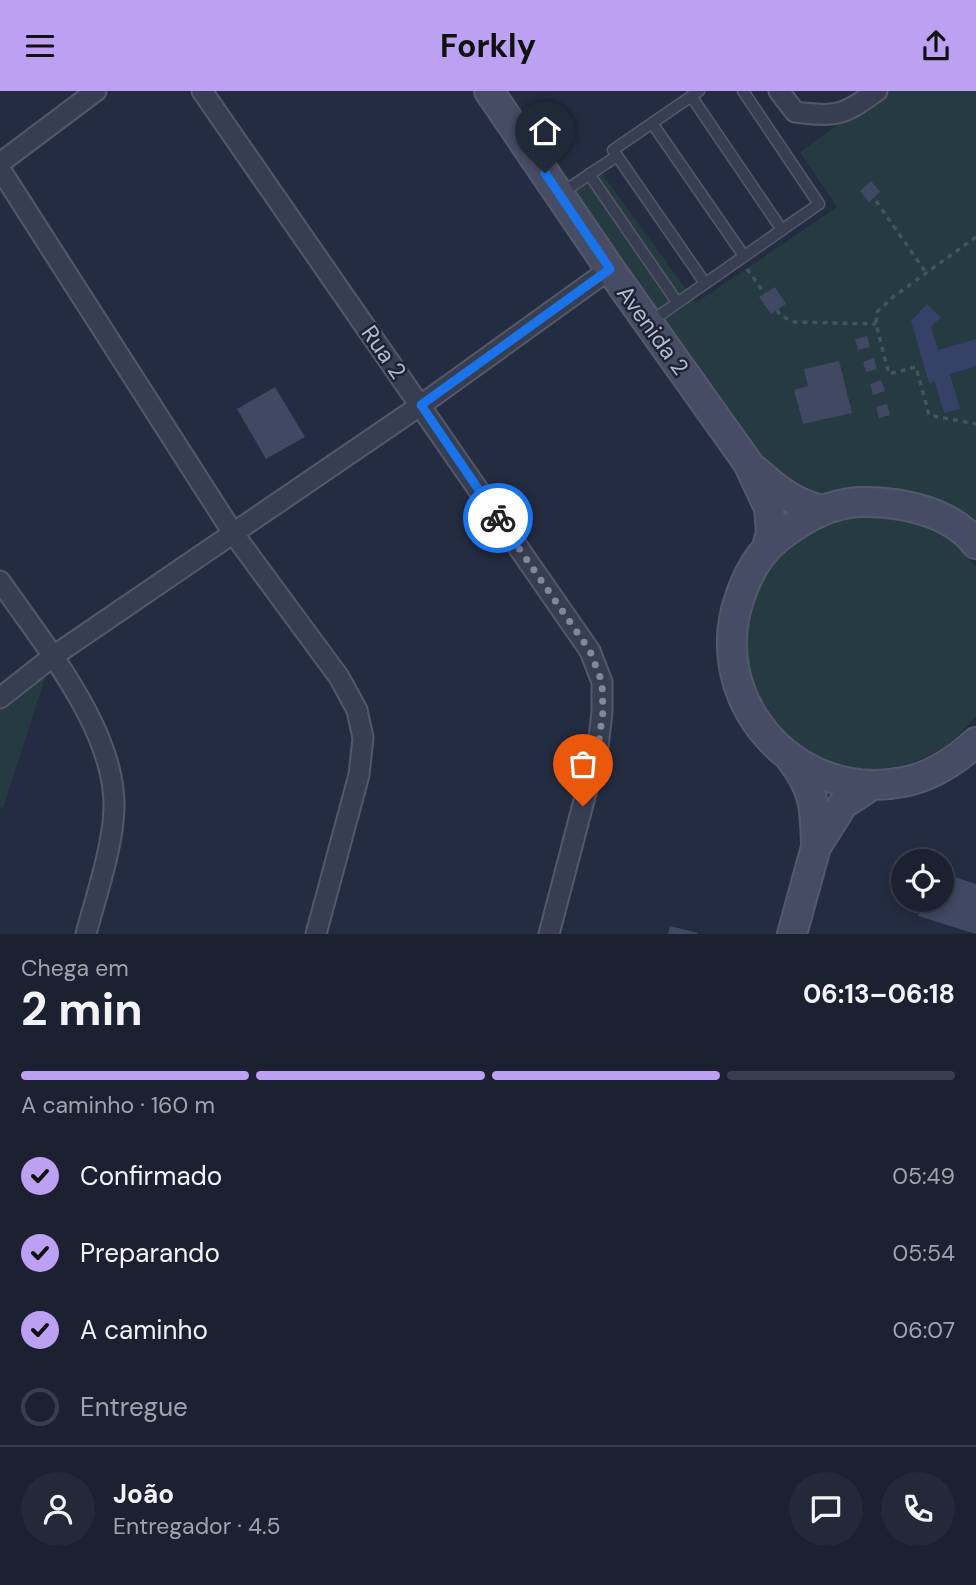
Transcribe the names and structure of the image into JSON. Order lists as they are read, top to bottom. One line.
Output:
{"streets":{"street":["Avenida 2","Rua 2"]},"page":{"header":"Forkly","heading":["2 min","Chega em","06:13–06:18"],"panel":["João","Entregador · 4.5"],"bar":"A caminho · 160 m","list":[["Confirmado","05:49"],["Preparando","05:54"],["A caminho","06:07"],"Entregue"]}}
